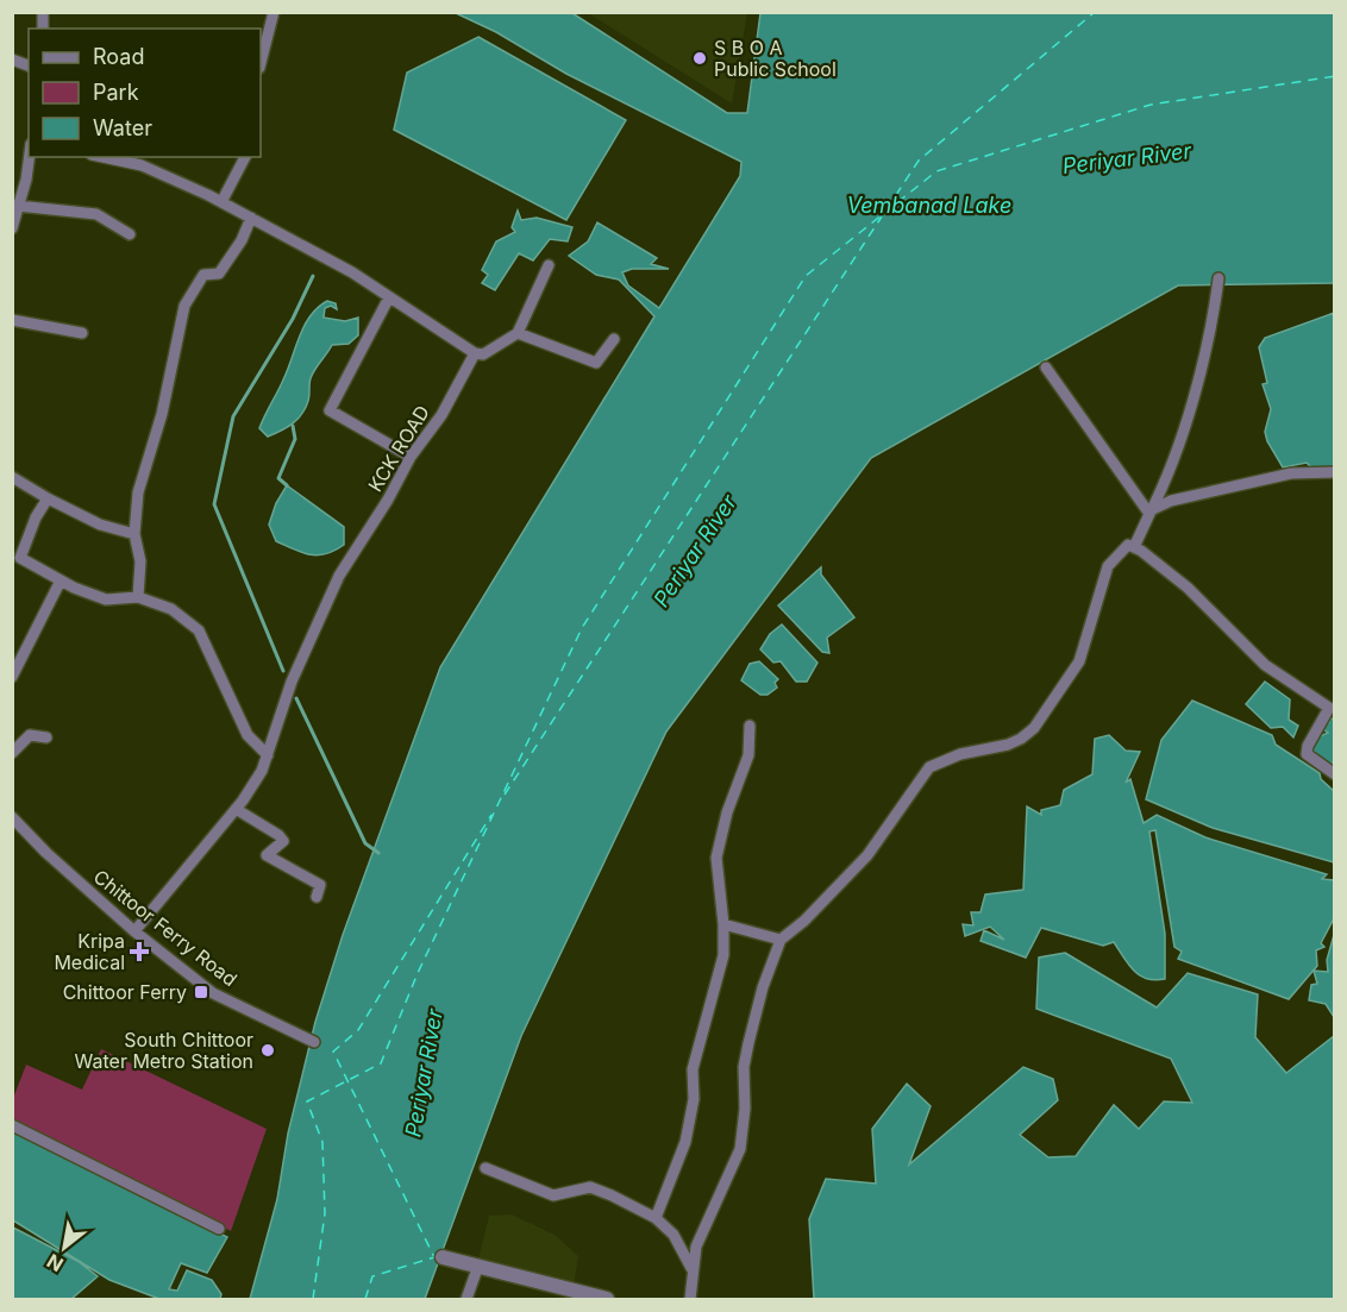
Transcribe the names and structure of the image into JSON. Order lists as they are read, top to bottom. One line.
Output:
{"streets":{"street":["KCK ROAD","Chittoor Ferry Road"]},"crossings":[["KCK ROAD","Chittoor Ferry Road"]],"water":["Periyar River","Vembanad Lake"],"places":{"other":["S B O A Public School","South Chittoor Water Metro Station"],"health":["Kripa Medical"],"transit":["Chittoor Ferry"]},"legend":["Road","Park","Water"],"north":"bottom left"}
